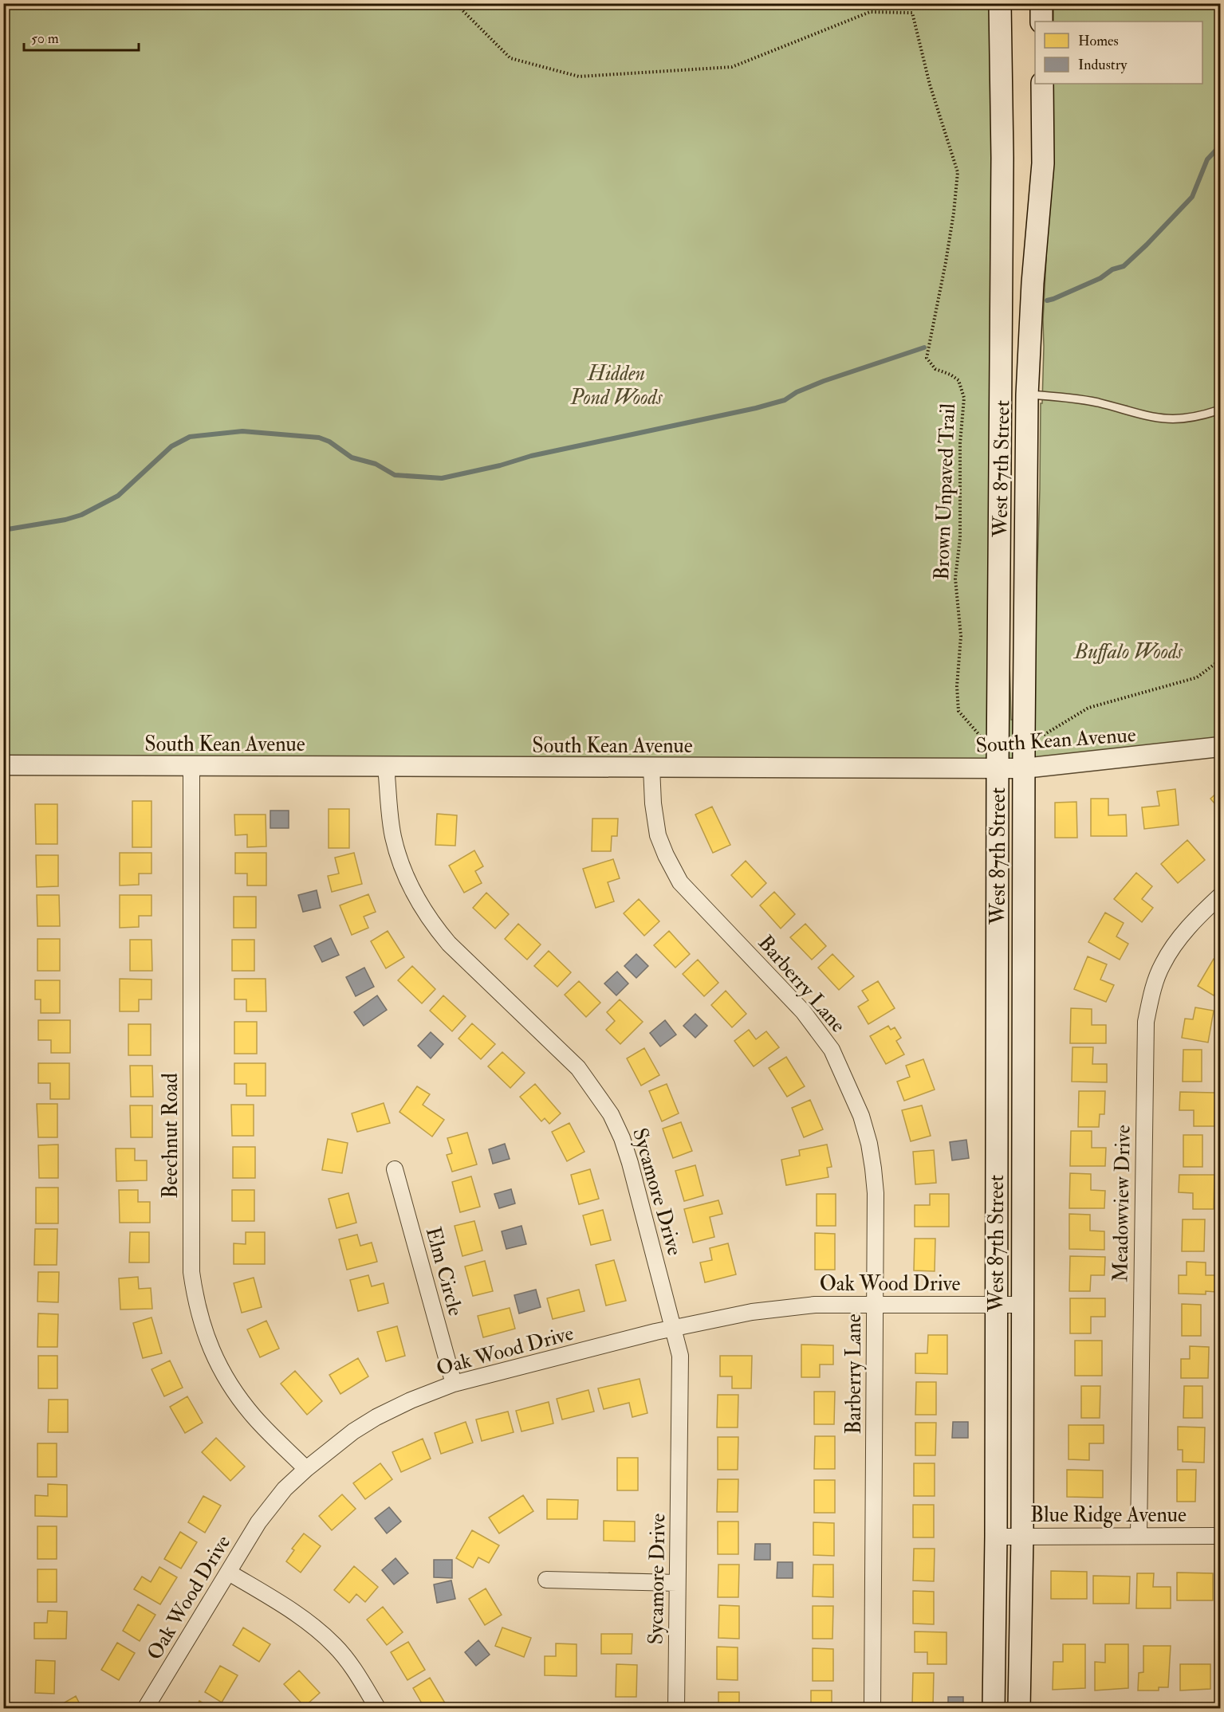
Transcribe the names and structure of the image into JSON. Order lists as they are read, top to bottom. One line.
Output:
{"streets":{"main road":["West 87th Street"],"street":["South Kean Avenue","Barberry Lane","Beechnut Road","Sycamore Drive","Meadowview Drive","Elm Circle","Oak Wood Drive","Blue Ridge Avenue"],"path":["Brown Unpaved Trail"]},"crossings":[["West 87th Street","South Kean Avenue"],["West 87th Street","Oak Wood Drive"],["West 87th Street","Blue Ridge Avenue"],["South Kean Avenue","Barberry Lane"],["South Kean Avenue","Beechnut Road"],["South Kean Avenue","Sycamore Drive"],["Barberry Lane","Oak Wood Drive"],["Beechnut Road","Oak Wood Drive"],["Sycamore Drive","Oak Wood Drive"],["Meadowview Drive","Blue Ridge Avenue"],["Elm Circle","Oak Wood Drive"]],"parks":["Hidden Pond Woods","Buffalo Woods"],"legend":["Homes","Industry"],"scale_bar":"50 m"}
